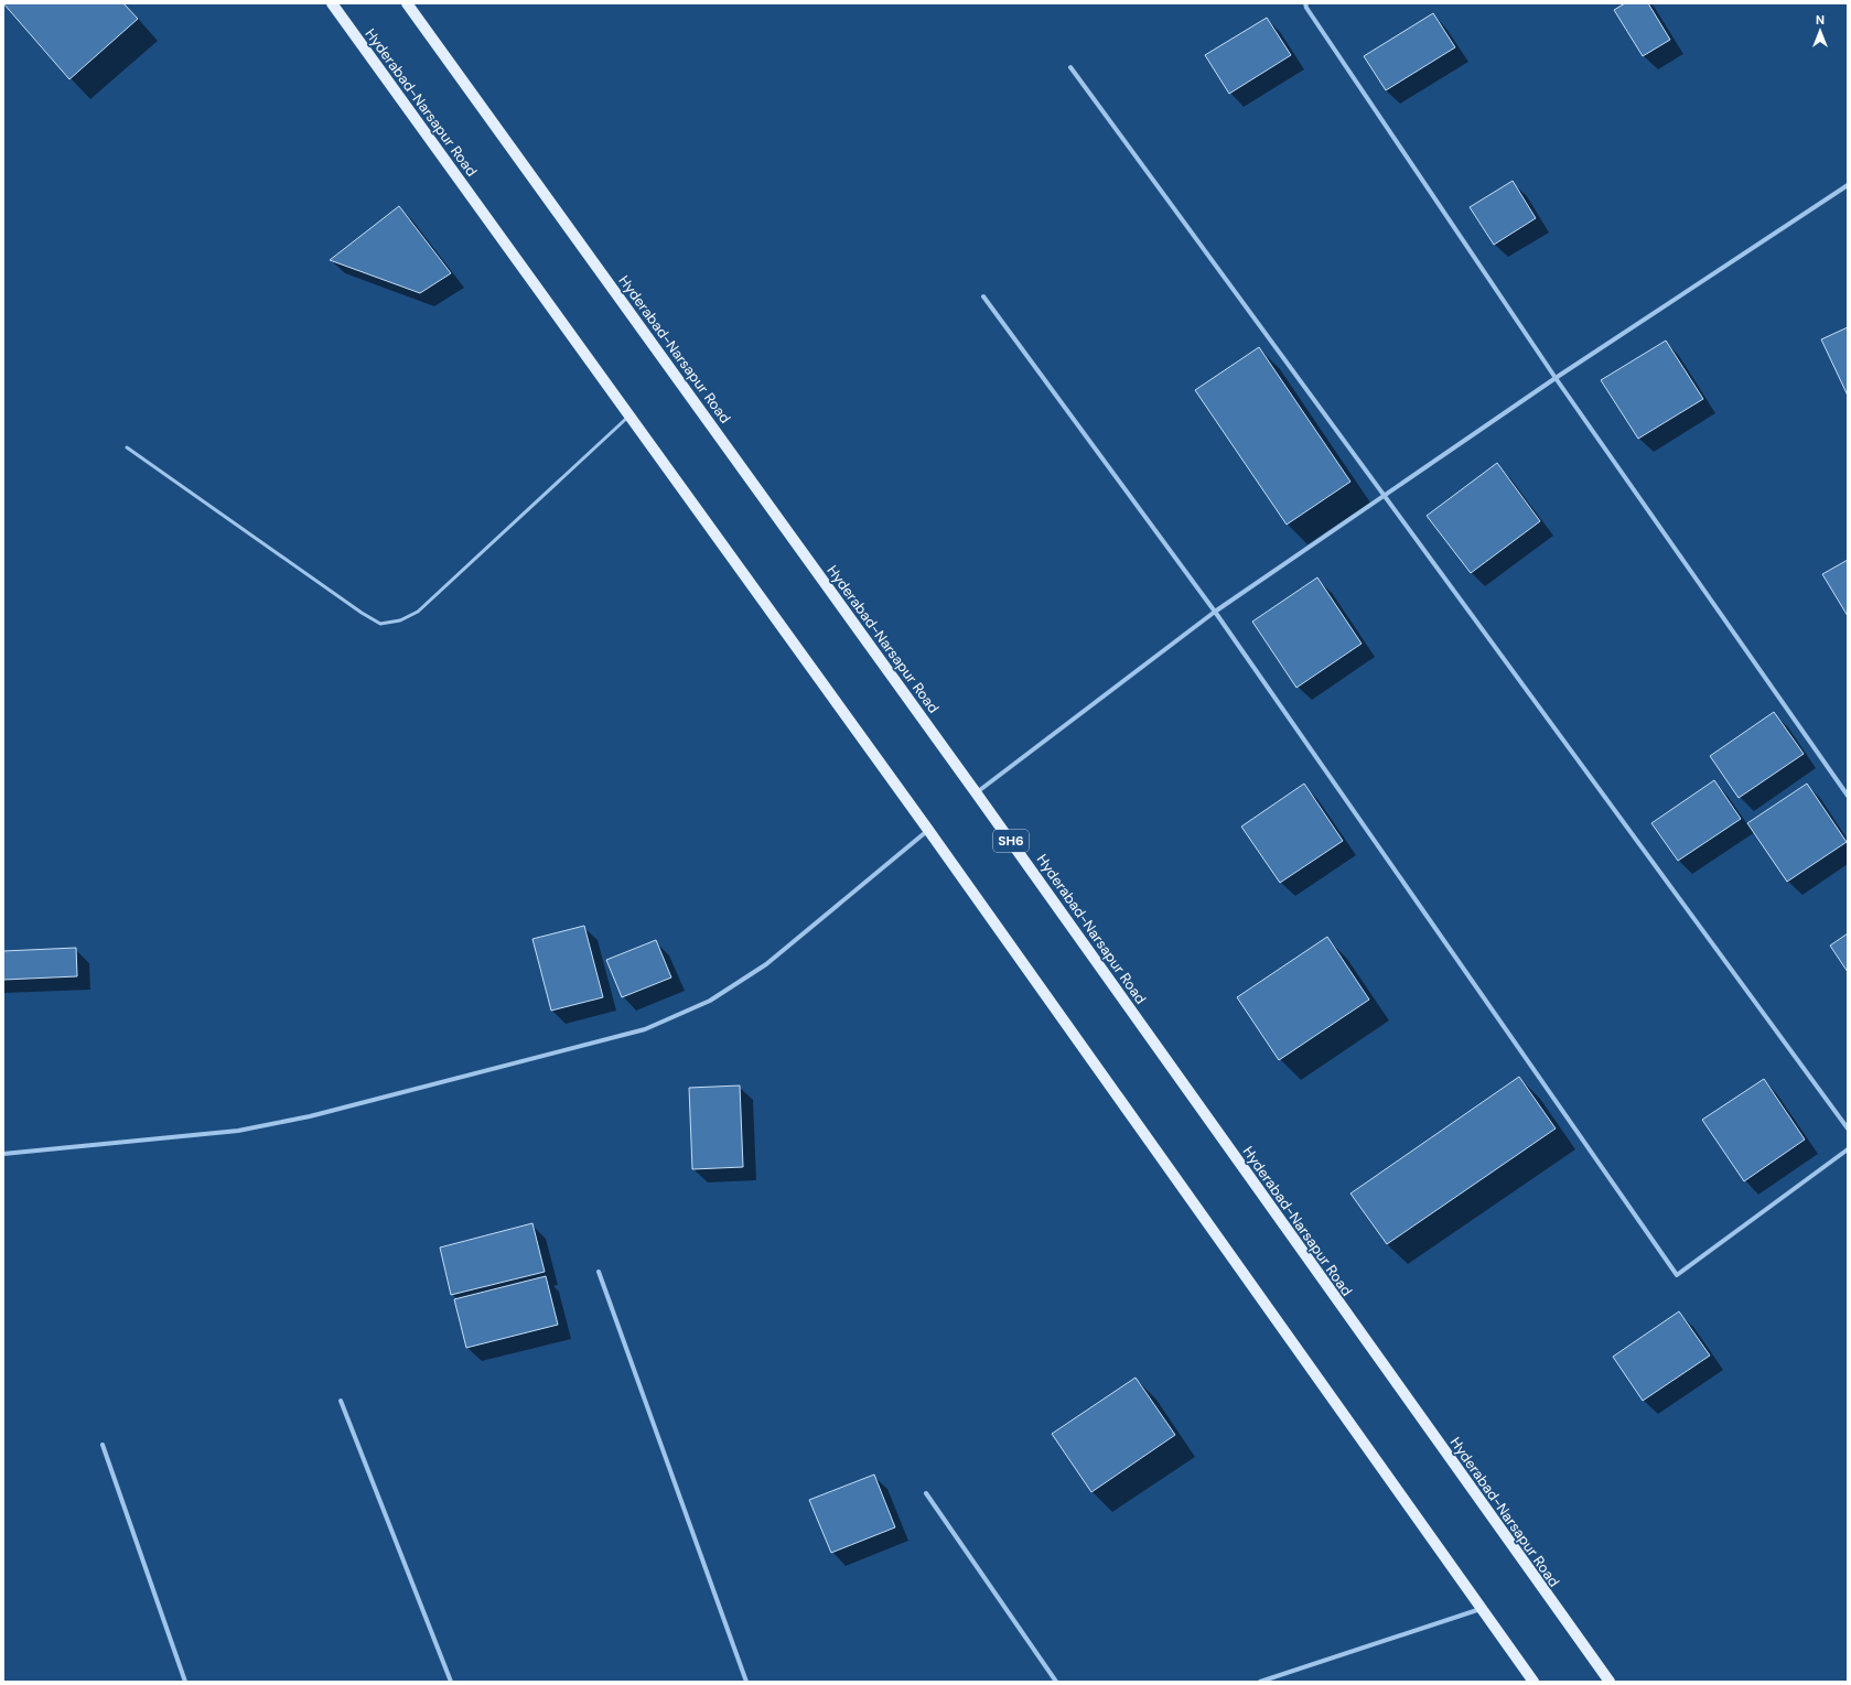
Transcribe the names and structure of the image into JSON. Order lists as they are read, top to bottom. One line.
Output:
{"streets":{"main road":["Hyderabad-Narsapur Road","SH6"]},"north":"top"}
